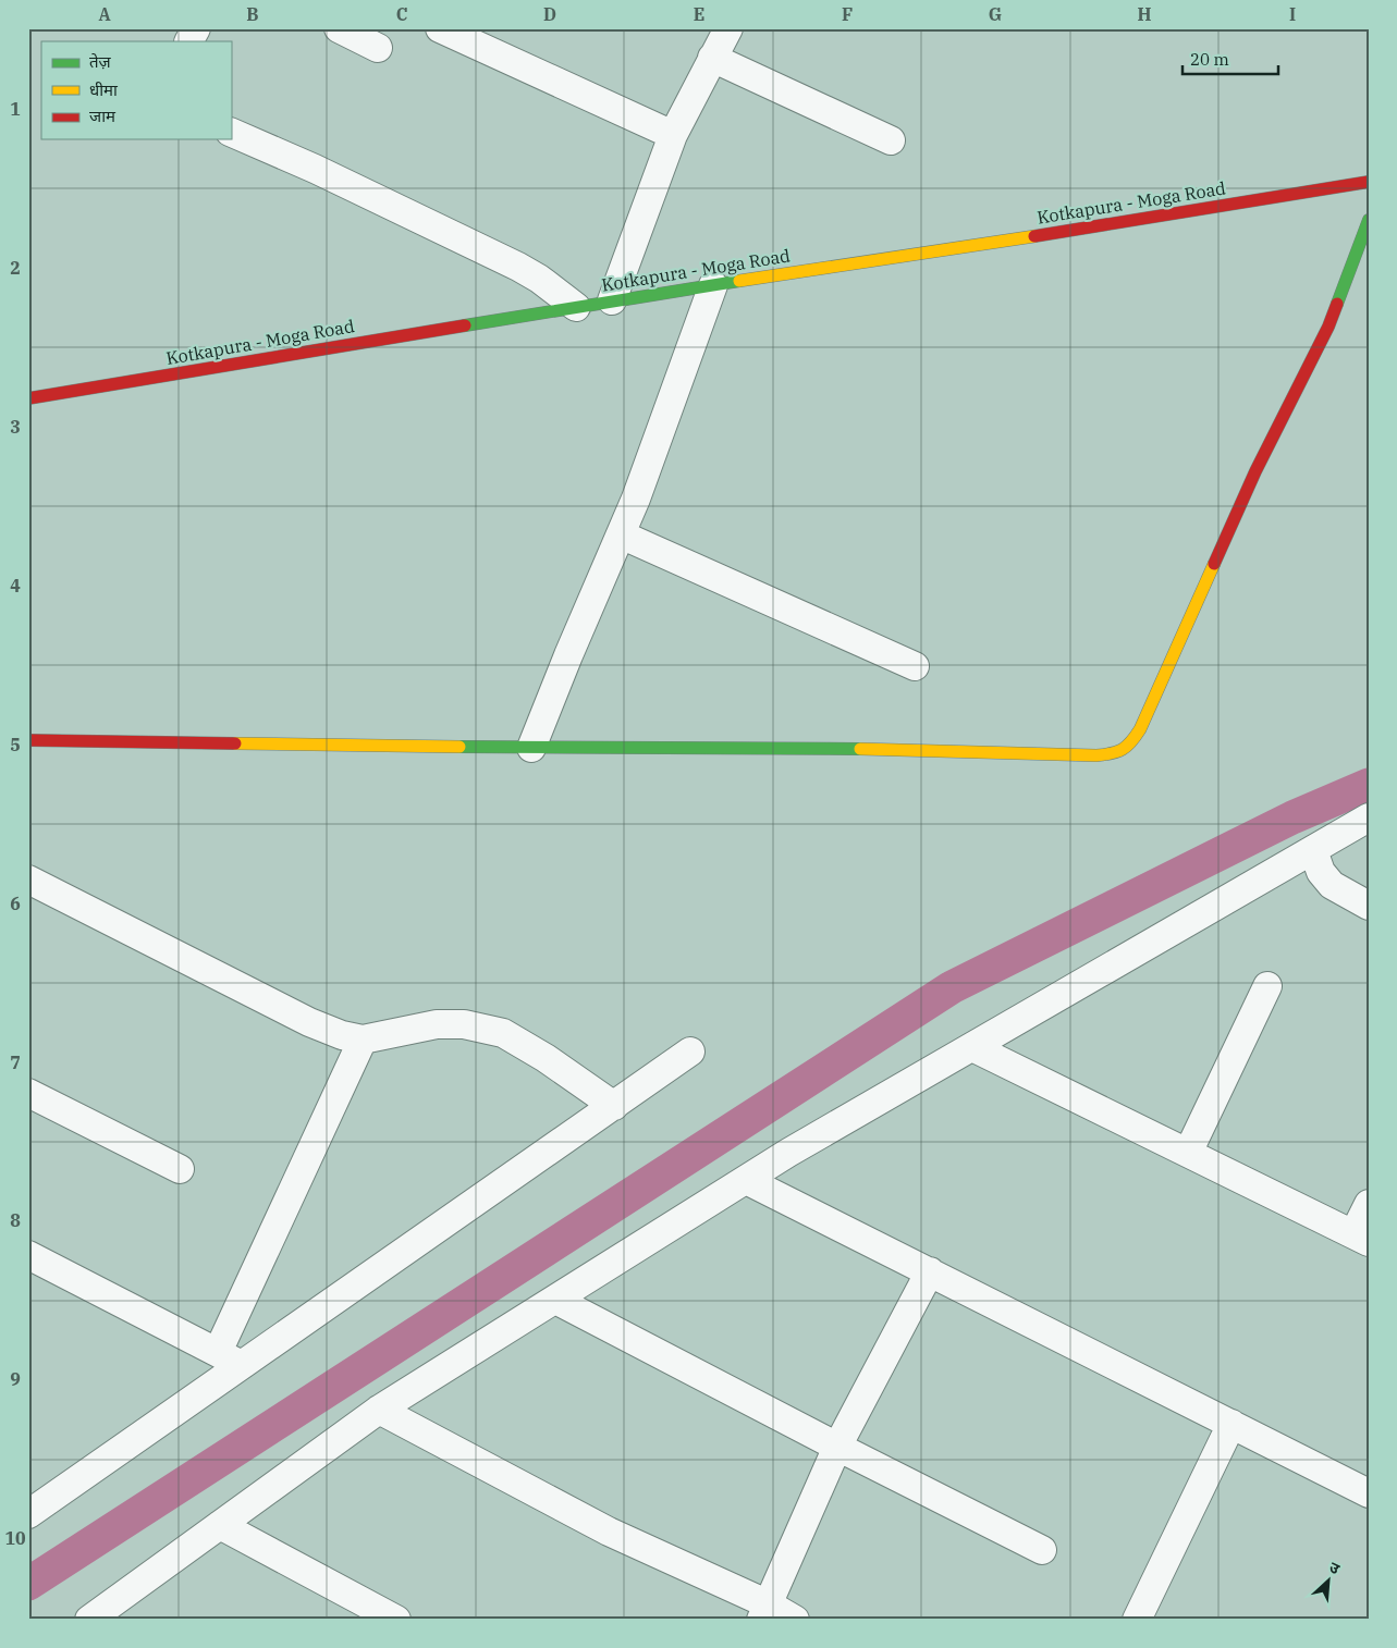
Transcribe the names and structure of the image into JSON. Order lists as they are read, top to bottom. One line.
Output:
{"streets":{"main road":["Kotkapura - Moga Road"]},"legend":["तेज़","धीमा","जाम"],"scale_bar":"20 m","north":"top right","grid":{"columns":["A","B","C","D","E","F","G","H","I"],"rows":["1","2","3","4","5","6","7","8","9","10"]}}
